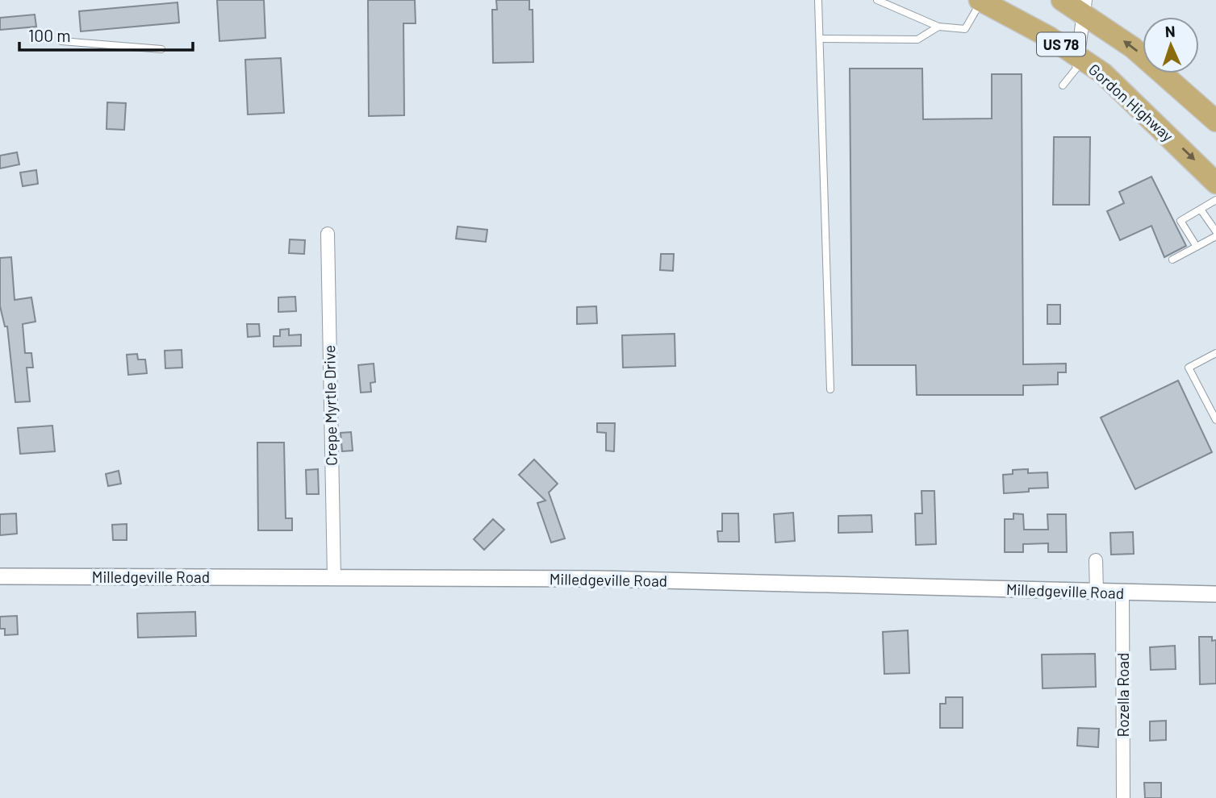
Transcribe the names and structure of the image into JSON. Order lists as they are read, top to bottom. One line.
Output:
{"streets":{"highway":["US 78","Gordon Highway"],"street":["Crepe Myrtle Drive","Milledgeville Road","Rozella Road"]},"crossings":[["Crepe Myrtle Drive","Milledgeville Road"],["Milledgeville Road","Rozella Road"]],"scale_bar":"100 m","north":"top"}
